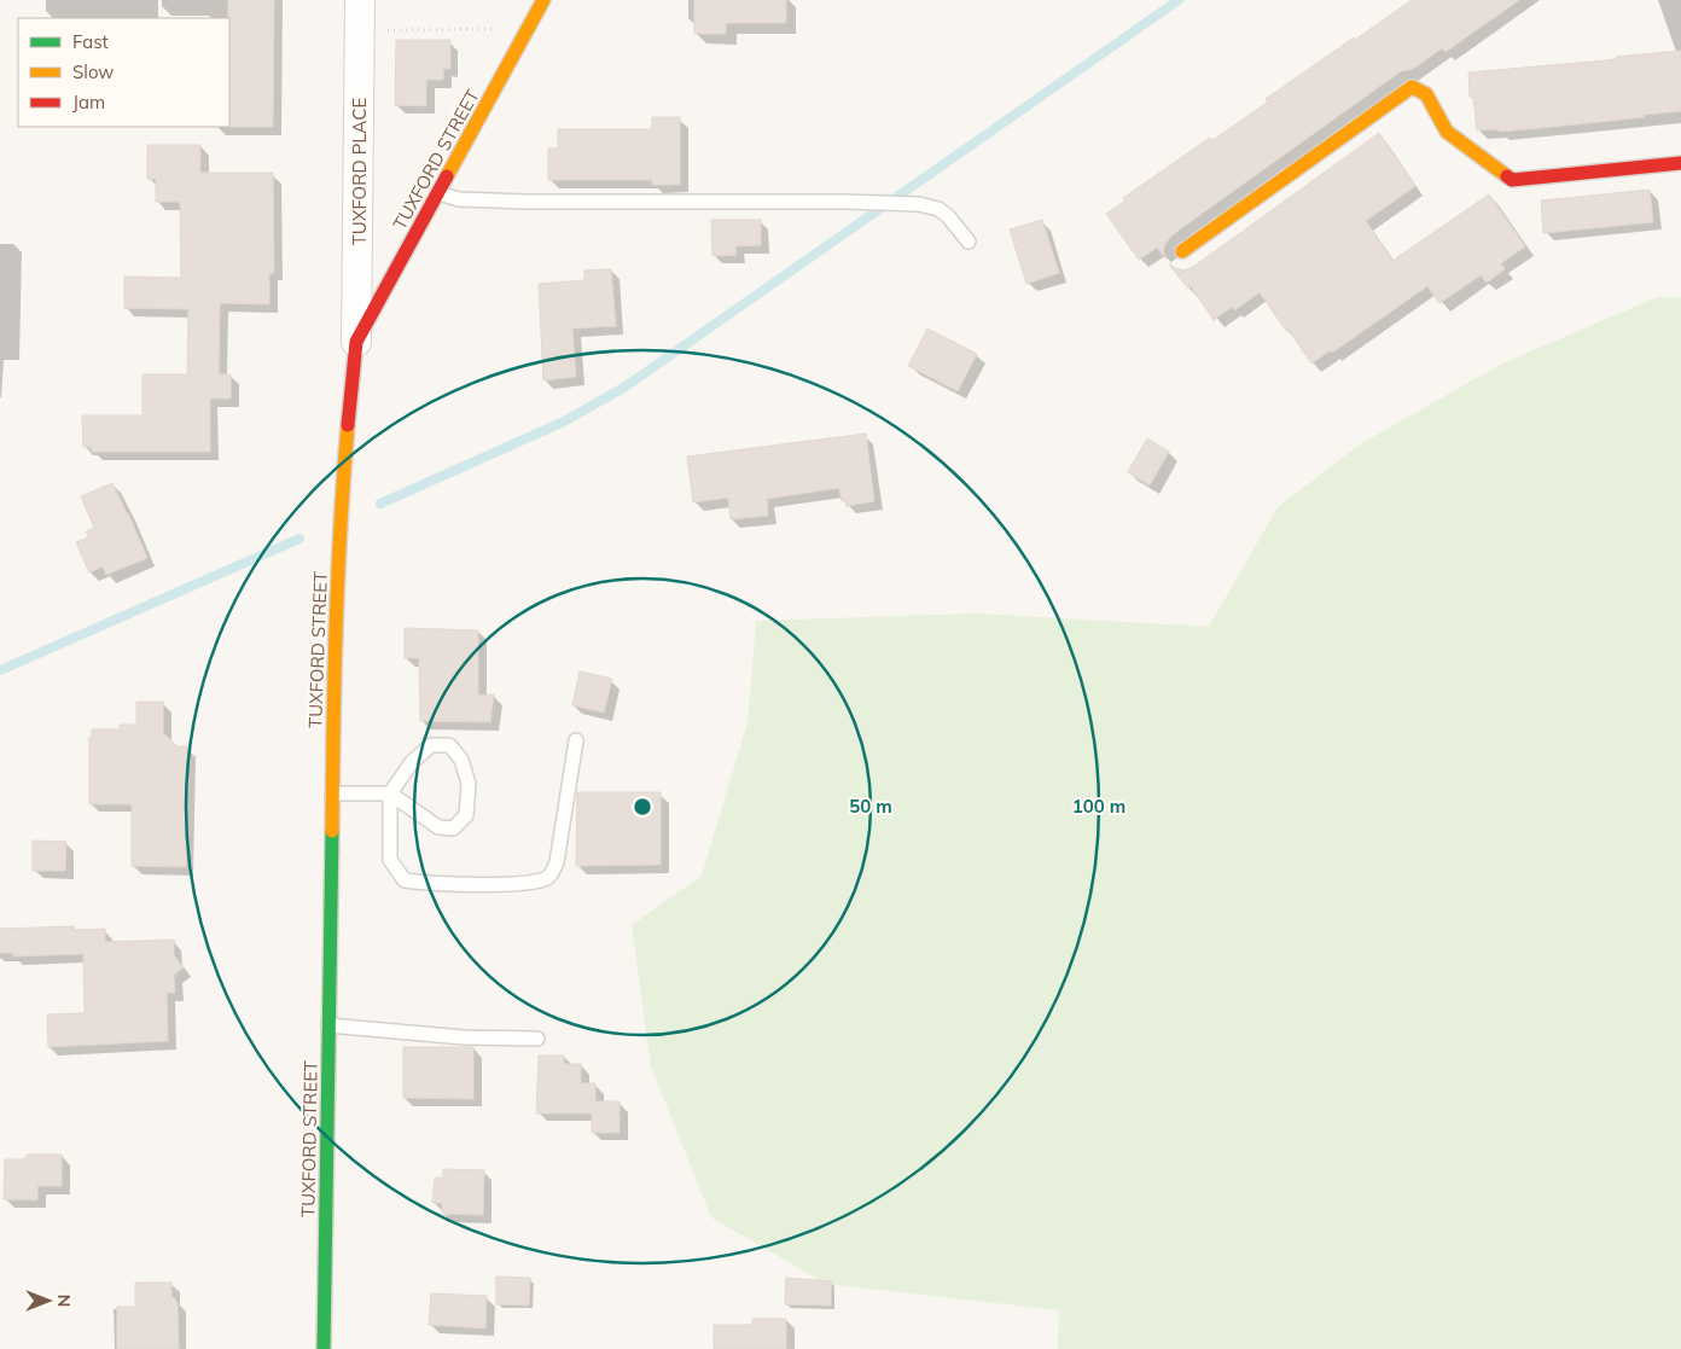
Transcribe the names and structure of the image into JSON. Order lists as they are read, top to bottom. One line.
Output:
{"streets":{"street":["TUXFORD STREET","TUXFORD PLACE"]},"crossings":[["TUXFORD STREET","TUXFORD PLACE"]],"legend":["Fast","Slow","Jam"],"north":"right","rings":["50 m","100 m"]}
